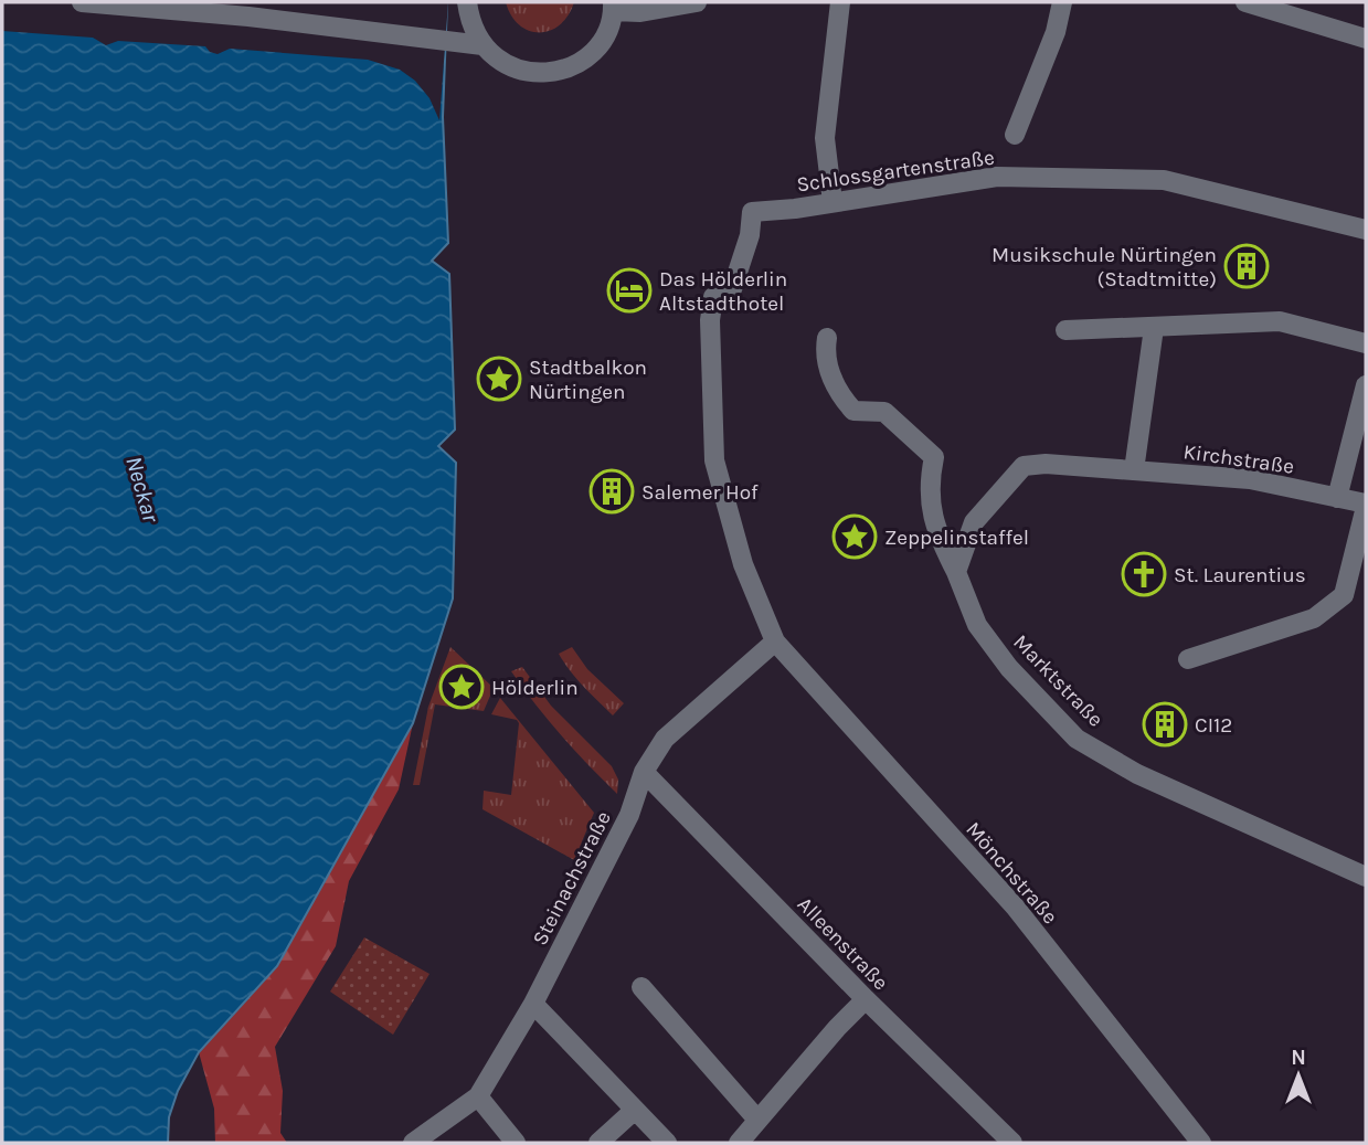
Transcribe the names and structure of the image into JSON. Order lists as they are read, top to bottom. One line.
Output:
{"streets":{"street":["Schlossgartenstraße","Kirchstraße","Marktstraße","Mönchstraße","Steinachstraße","Alleenstraße"]},"crossings":[["Schlossgartenstraße","Mönchstraße"],["Kirchstraße","Marktstraße"],["Steinachstraße","Alleenstraße"]],"water":["Neckar"],"places":{"building":["Musikschule Nürtingen (Stadtmitte)","Salemer Hof","CI12"],"hotel":["Das Hölderlin Altstadthotel"],"place":["Stadtbalkon Nürtingen","Zeppelinstaffel","Hölderlin"],"church":["St. Laurentius"]},"north":"top"}
